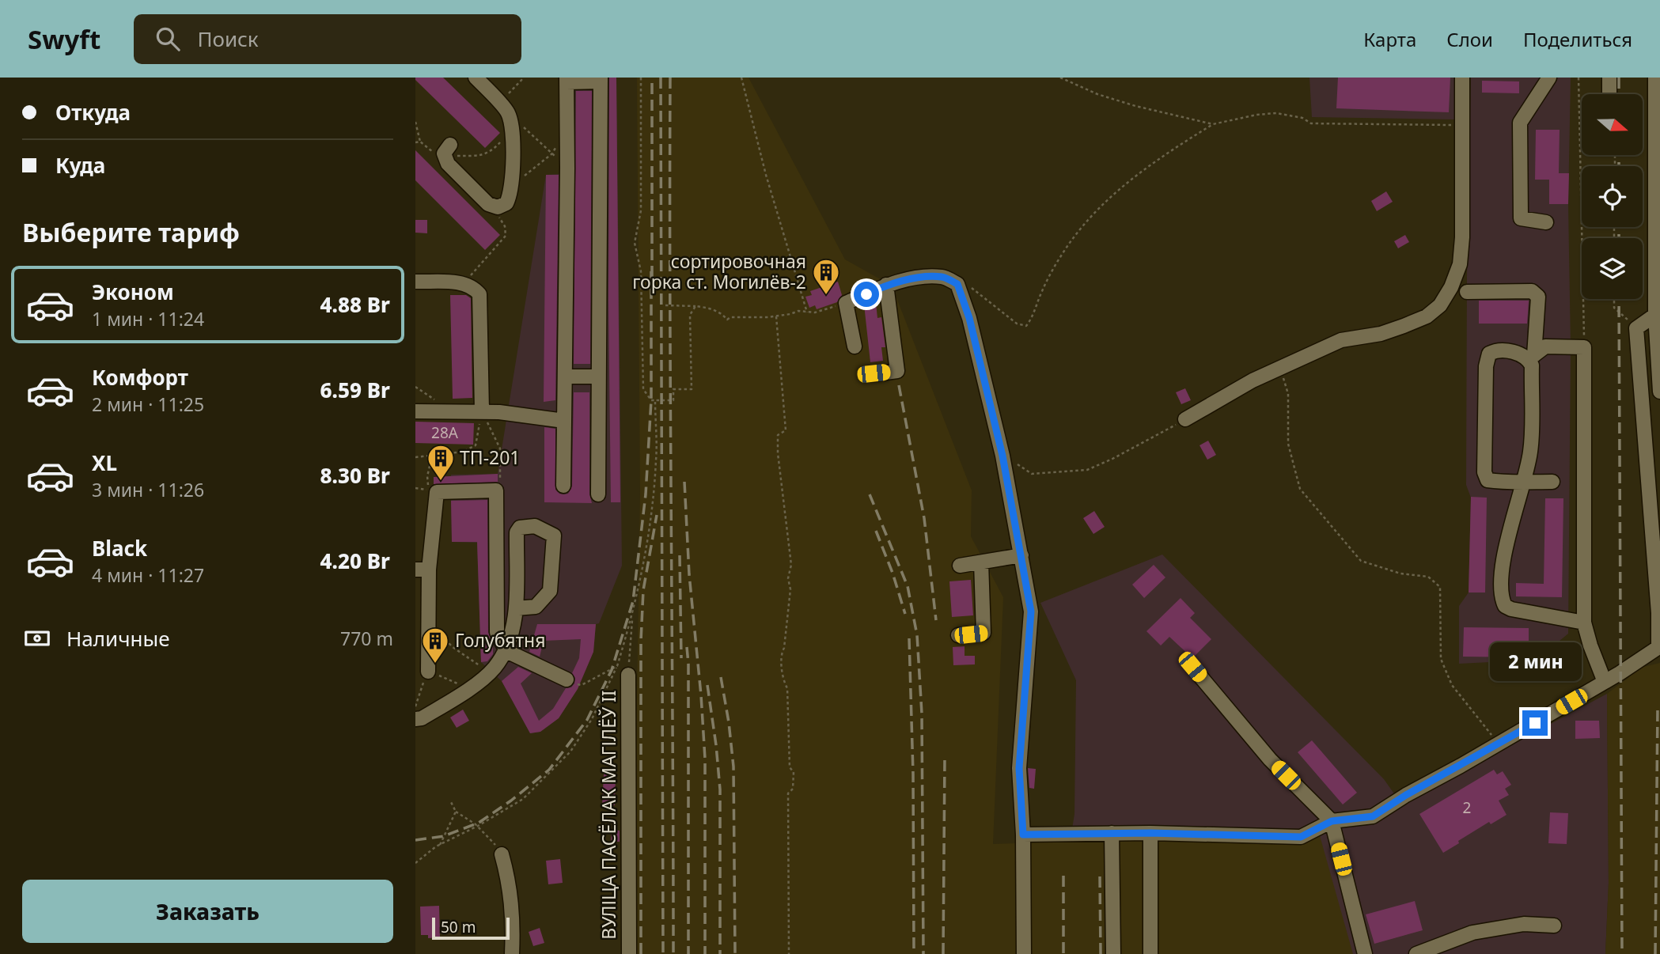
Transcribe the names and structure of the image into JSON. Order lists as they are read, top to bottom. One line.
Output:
{"streets":{"lane":["ВУЛІЦА ПАСЁЛАК МАГІЛЁЎ II"]},"places":{"building":["сортировочная горка ст. Могилёв-2","ТП-201","Голубятня"]},"house_numbers":["28А","2"],"scale_bar":"50 m","north":"right","page":{"header":"Swyft","search":"Поиск","nav":["Карта","Слои","Поделиться"],"banner":["Откуда","Куда"],"heading":"Выберите тариф","list":[{"name":"Эконом","note":"1 мин · 11:24","value":"4.88 Br"},{"name":"Комфорт","note":"2 мин · 11:25","value":"6.59 Br"},{"name":"XL","note":"3 мин · 11:26","value":"8.30 Br"},{"name":"Black","note":"4 мин · 11:27","value":"4.20 Br"}],"pay":["Наличные","770 m"],"bubble":"2 мин","buttons":"Заказать","scale":"50 m"}}
